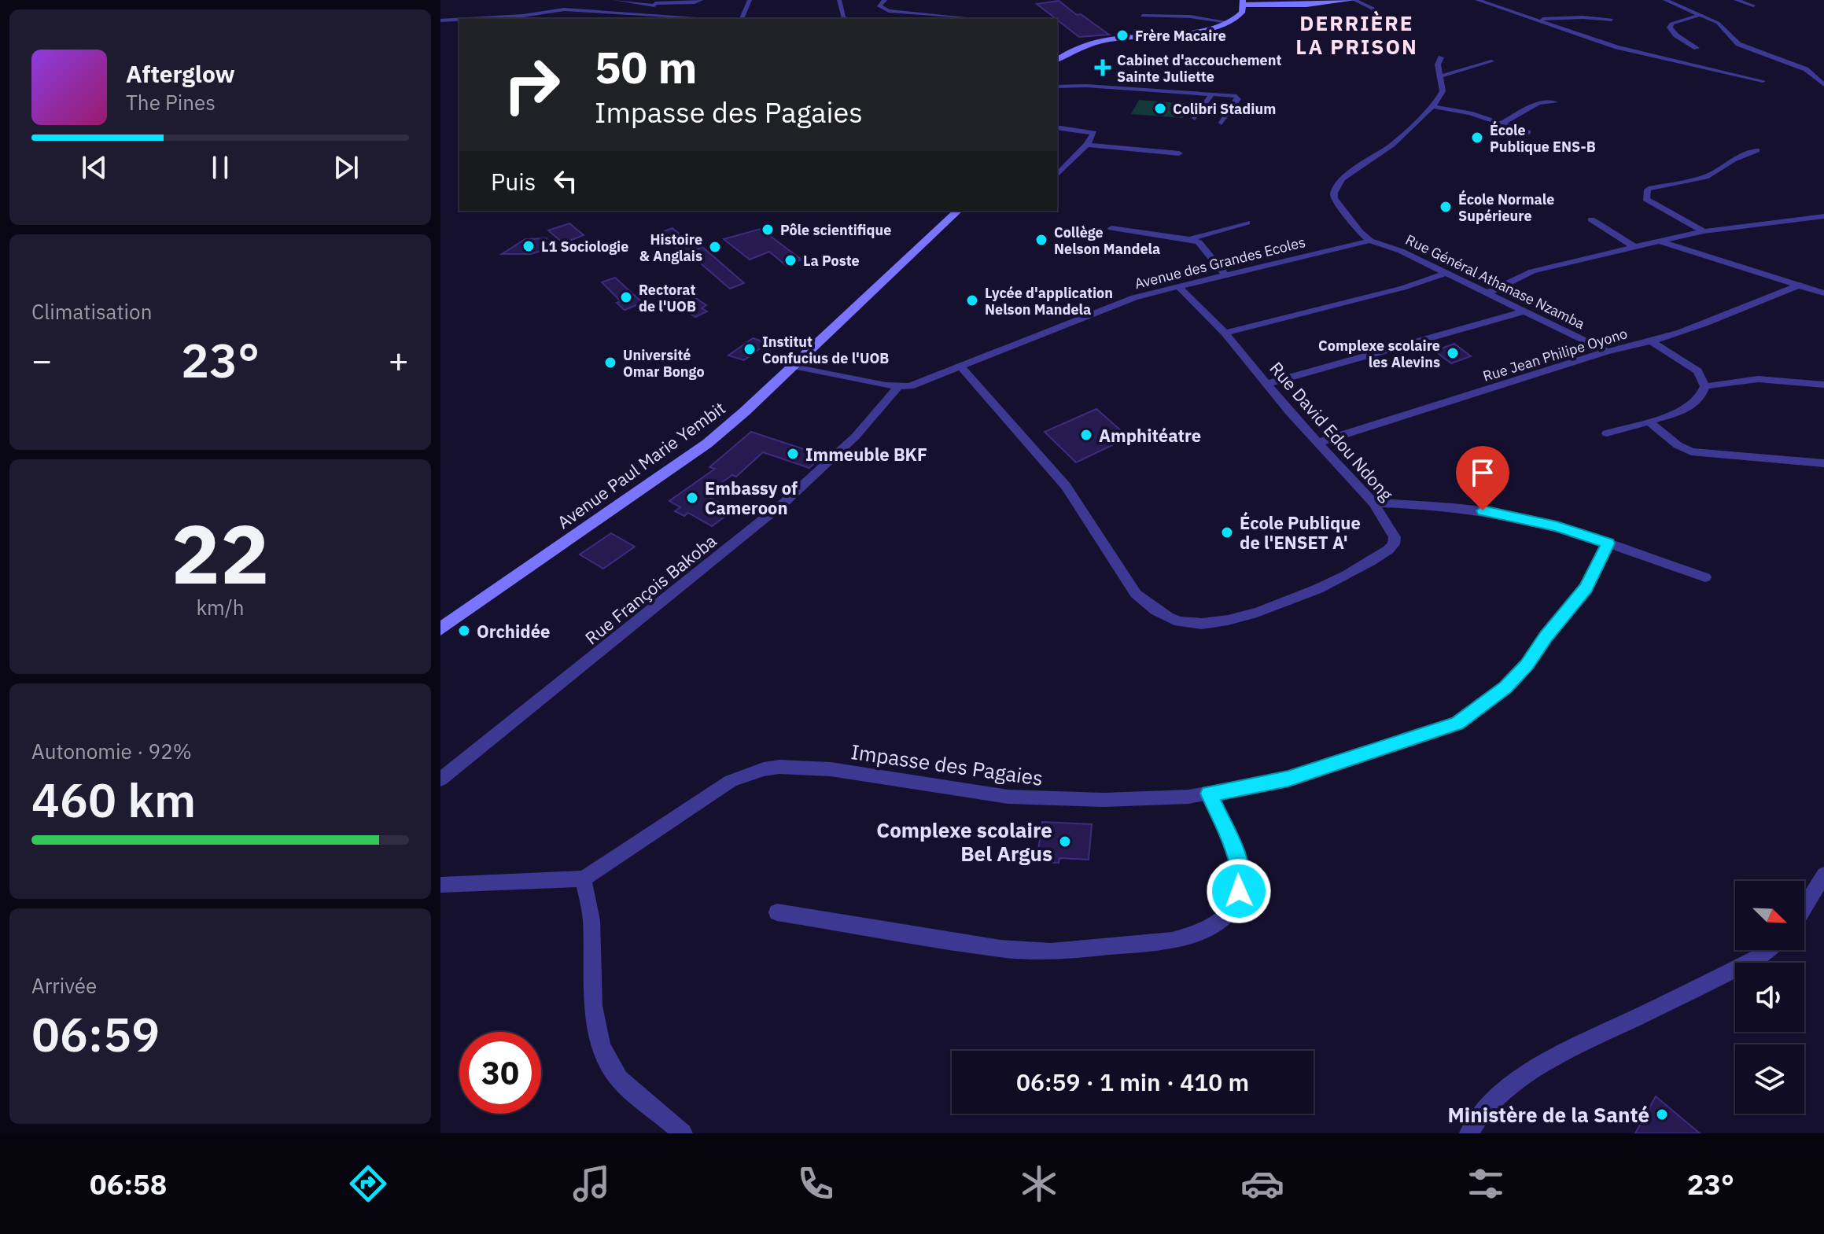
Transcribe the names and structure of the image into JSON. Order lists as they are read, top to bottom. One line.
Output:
{"streets":{"main road":["Avenue Paul Marie Yembit"],"street":["Avenue des Grandes Ecoles","Rue Général Athanase Nzamba","Rue Jean Philipe Oyono","Rue David Edou Ndong","Rue François Bakoba","Impasse des Pagaies"]},"crossings":[["Avenue des Grandes Ecoles","Rue Général Athanase Nzamba"],["Avenue des Grandes Ecoles","Rue David Edou Ndong"],["Avenue des Grandes Ecoles","Avenue Paul Marie Yembit"],["Avenue des Grandes Ecoles","Rue François Bakoba"],["Rue Général Athanase Nzamba","Rue Jean Philipe Oyono"],["Rue Jean Philipe Oyono","Rue David Edou Ndong"]],"districts":["DERRIÈRE LA PRISON"],"places":{"other":["Frère Macaire","Colibri Stadium","École Publique ENS-B","École Normale Supérieure","Pôle scientifique","Collège Nelson Mandela","L1 Sociologie","Histoire & Anglais","La Poste","Rectorat de l'UOB","Lycée d'application Nelson Mandela","Institut Confucius de l'UOB","Complexe scolaire les Alevins","Université Omar Bongo","Amphitéatre","Immeuble BKF","Embassy of Cameroon","École Publique de l'ENSET A'","Orchidée","Complexe scolaire Bel Argus","Ministère de la Santé"],"health":["Cabinet d'accouchement Sainte Juliette"]},"north":"bottom right","page":{"turn":["50 m","Impasse des Pagaies"],"song":["Afterglow","The Pines"],"then":"Puis","tile":["Climatisation",["22","km/h"],["Autonomie · 92%","460 km"],["Arrivée","06:59"]],"heat":["−","23°","+"],"limit":"30","trip":"06:59 · 1 min · 410 m","tabs":["06:58","23°"]}}
